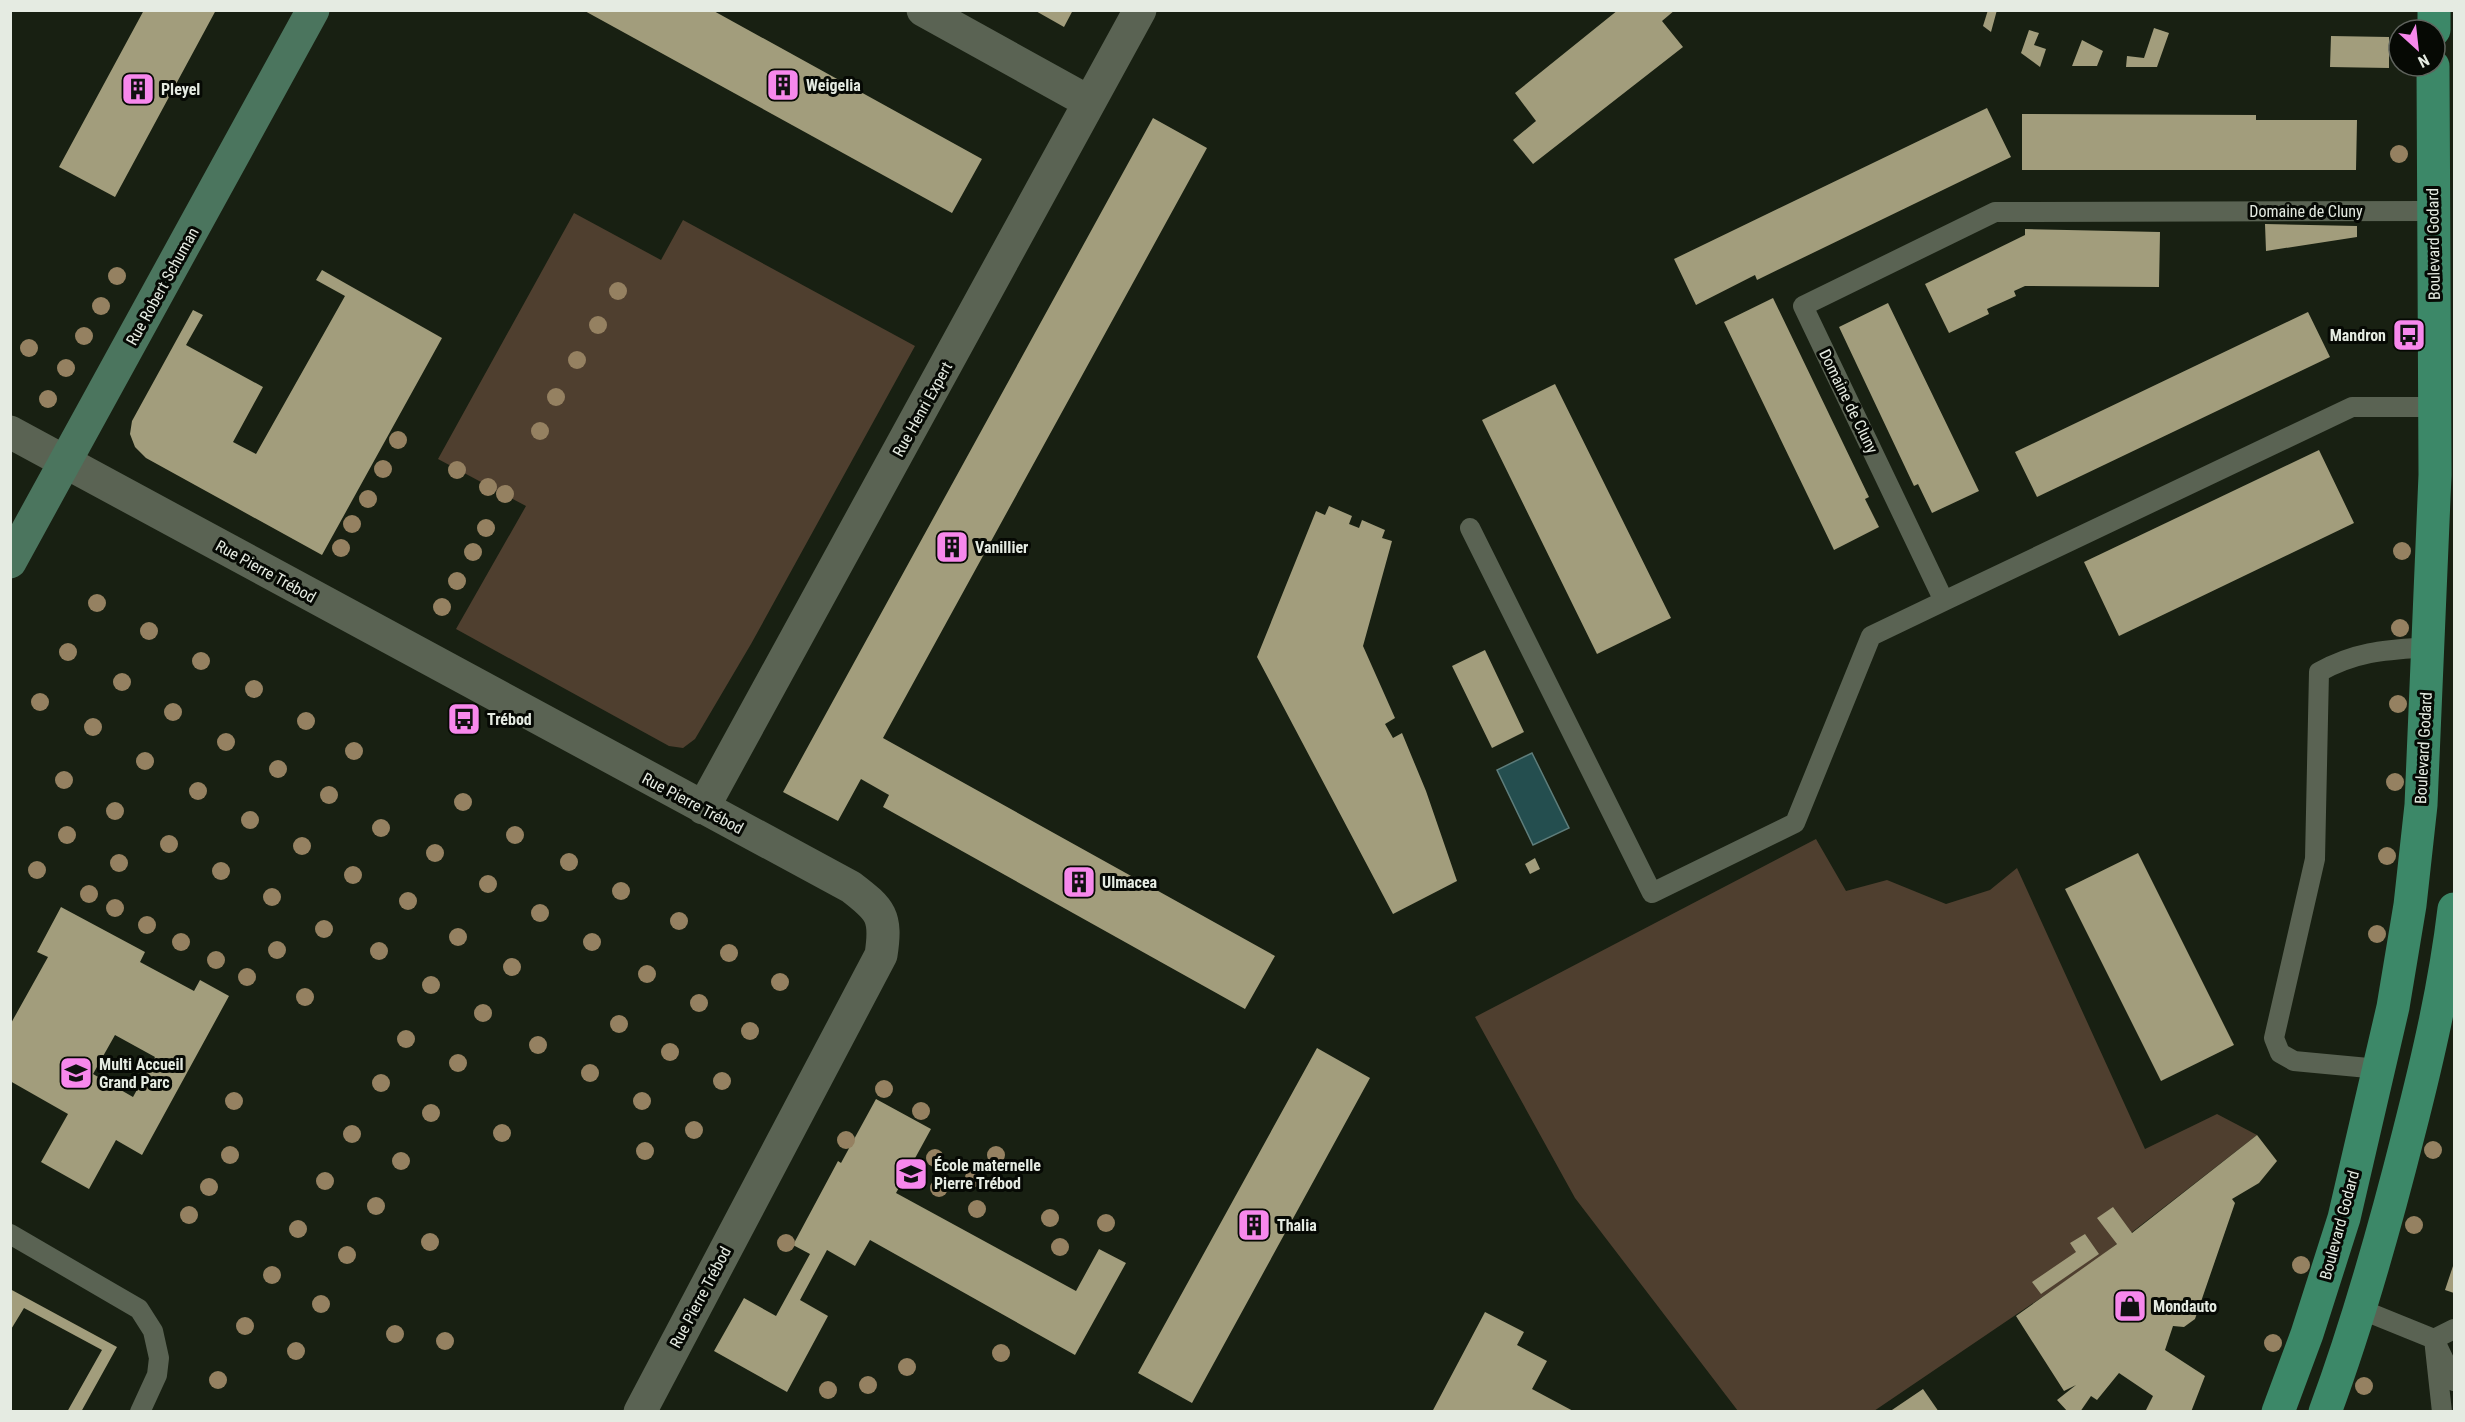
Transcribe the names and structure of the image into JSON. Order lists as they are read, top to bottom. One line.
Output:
{"streets":{"main road":["Boulevard Godard"],"street":["Rue Robert Schuman","Rue Henri Expert","Rue Pierre Trébod"],"lane":["Domaine de Cluny"]},"crossings":[["Domaine de Cluny","Boulevard Godard"],["Rue Robert Schuman","Rue Pierre Trébod"],["Rue Henri Expert","Rue Pierre Trébod"]],"places":{"building":["Weigelia","Pleyel","Vanillier","Ulmacea","Thalia"],"bus stop":["Mandron","Trébod"],"school or university":["Multi Accueil Grand Parc","École maternelle Pierre Trébod"],"shop":["Mondauto"]},"north":"bottom right"}
